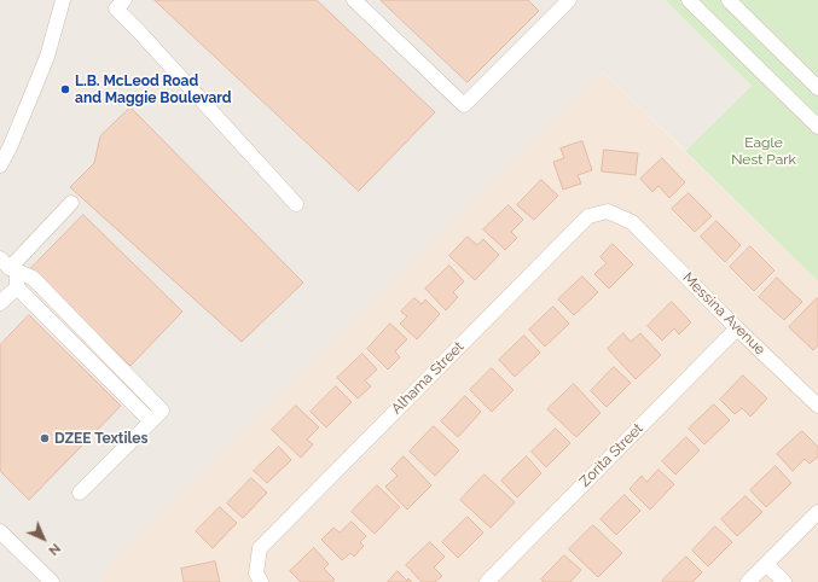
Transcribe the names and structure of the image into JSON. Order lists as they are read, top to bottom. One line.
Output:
{"streets":{"street":["Messina Avenue","Alhama Street","Zorita Street"]},"crossings":[["Messina Avenue","Alhama Street"],["Messina Avenue","Zorita Street"]],"parks":["Eagle Nest Park"],"places":["L.B. McLeod Road and Maggie Boulevard","DZEE Textiles"],"north":"bottom right"}
